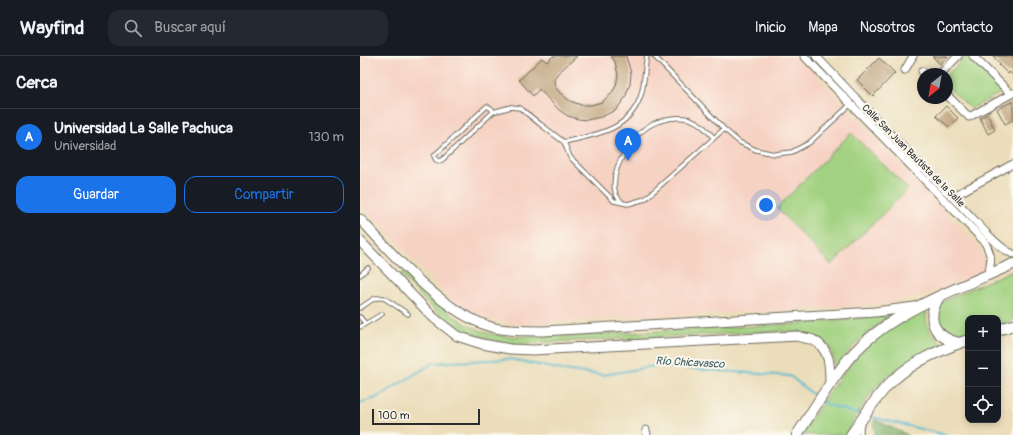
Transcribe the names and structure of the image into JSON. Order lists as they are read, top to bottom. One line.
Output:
{"streets":{"street":["Calle San Juan Bautista de la Salle"]},"water":["Río Chicavasco"],"scale_bar":"100 m","north":"bottom left","page":{"header":"Wayfind","search":"Buscar aquí","nav":["Inicio","Mapa","Nosotros","Contacto"],"heading":"Cerca","list":[{"mark":"A","name":"Universidad La Salle Pachuca","note":"Universidad","value":"130 m"}],"pins":"A","buttons":["Guardar","Compartir"],"map_buttons":["+","−"],"scale":"100 m"}}
